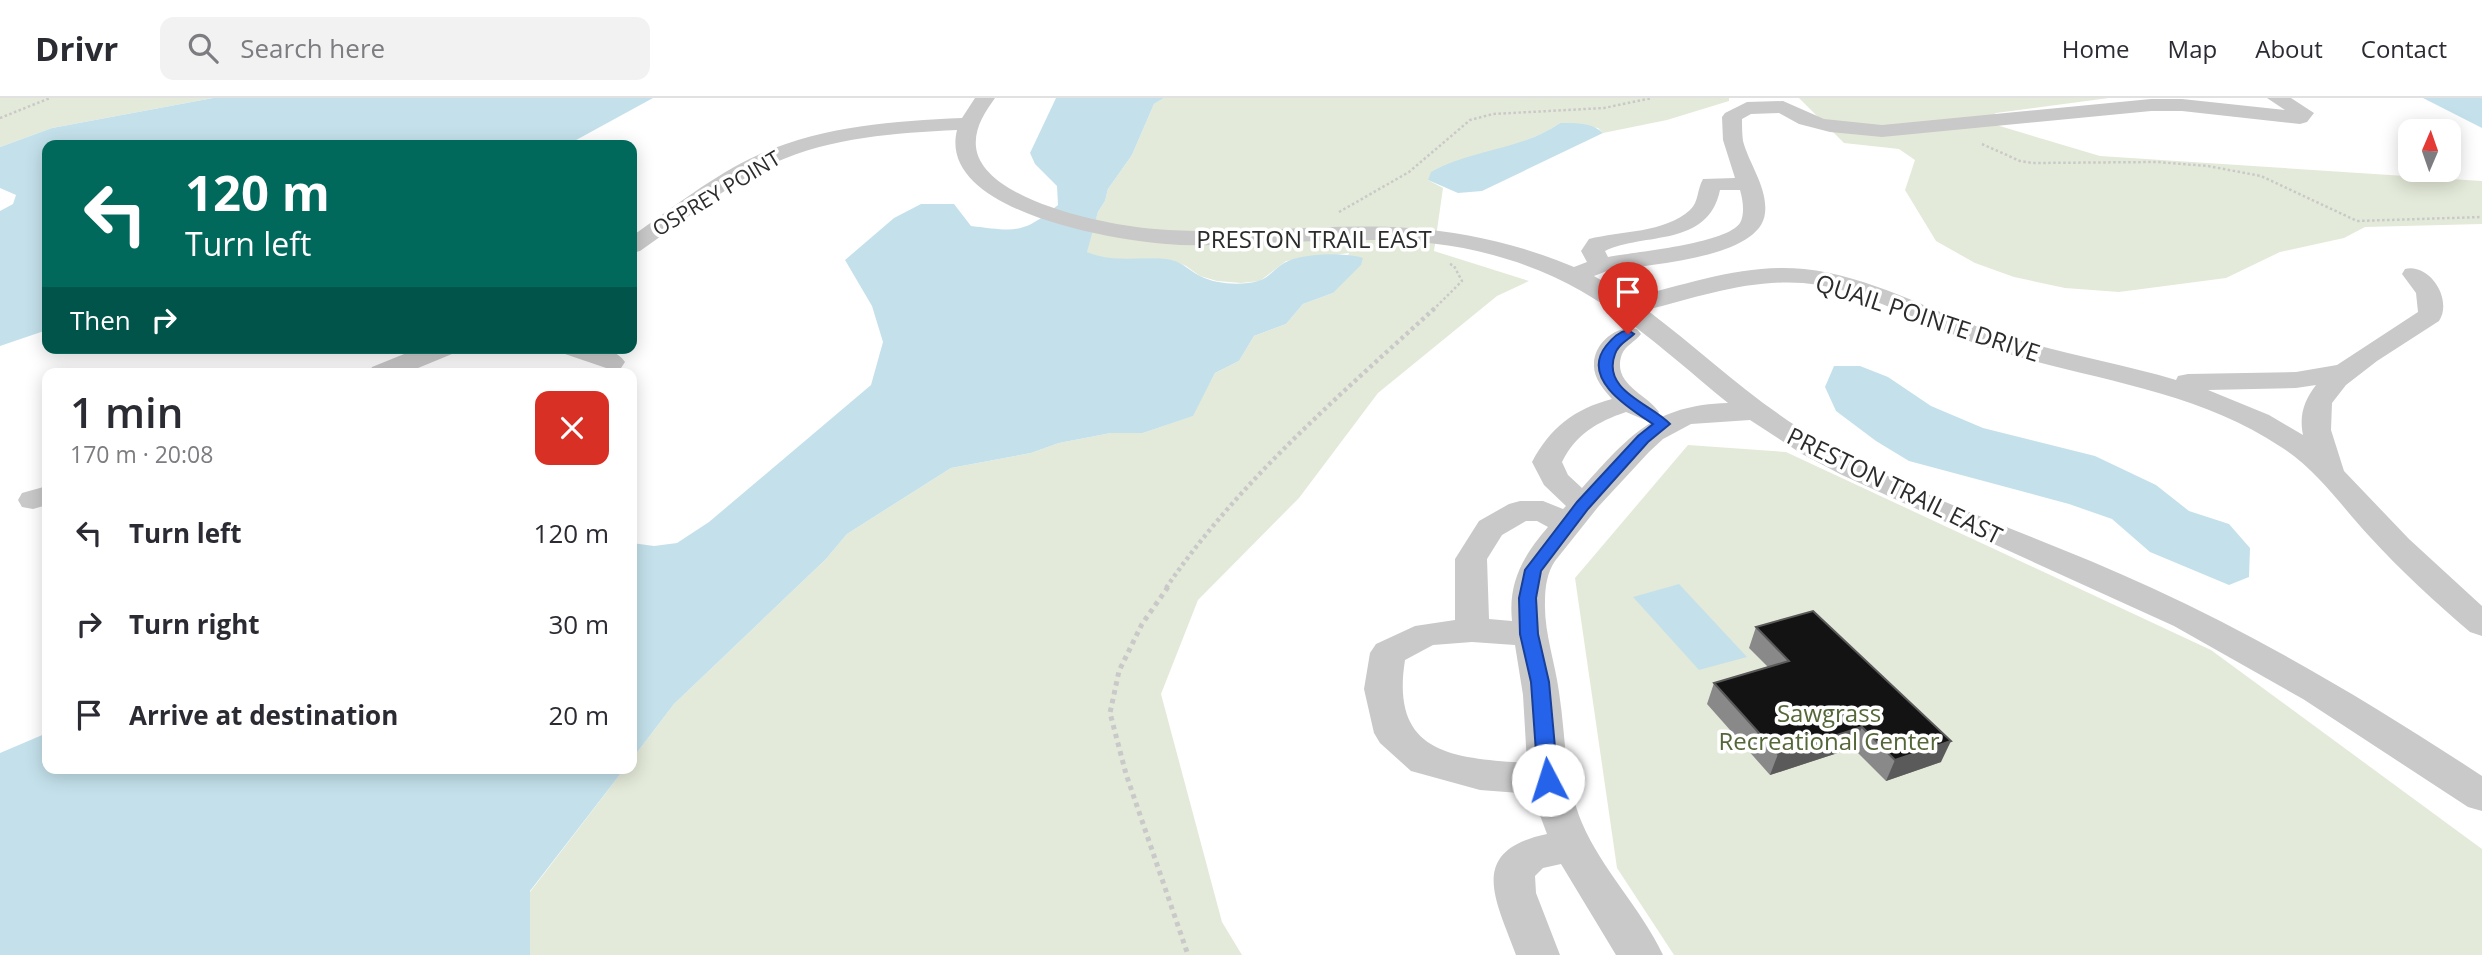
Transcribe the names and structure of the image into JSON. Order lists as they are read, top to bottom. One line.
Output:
{"streets":{"street":["OSPREY POINT","PRESTON TRAIL EAST","QUAIL POINTE DRIVE"]},"crossings":[["OSPREY POINT","PRESTON TRAIL EAST"],["PRESTON TRAIL EAST","QUAIL POINTE DRIVE"]],"parks":["Sawgrass Recreational Center"],"north":"top","page":{"header":"Drivr","search":"Search here","nav":["Home","Map","About","Contact"],"turn":["120 m","Turn left"],"then":"Then","heading":["1 min","170 m · 20:08"],"list":[{"name":"Turn left","value":"120 m"},{"name":"Turn right","value":"30 m"},{"name":"Arrive at destination","value":"20 m"}]}}
